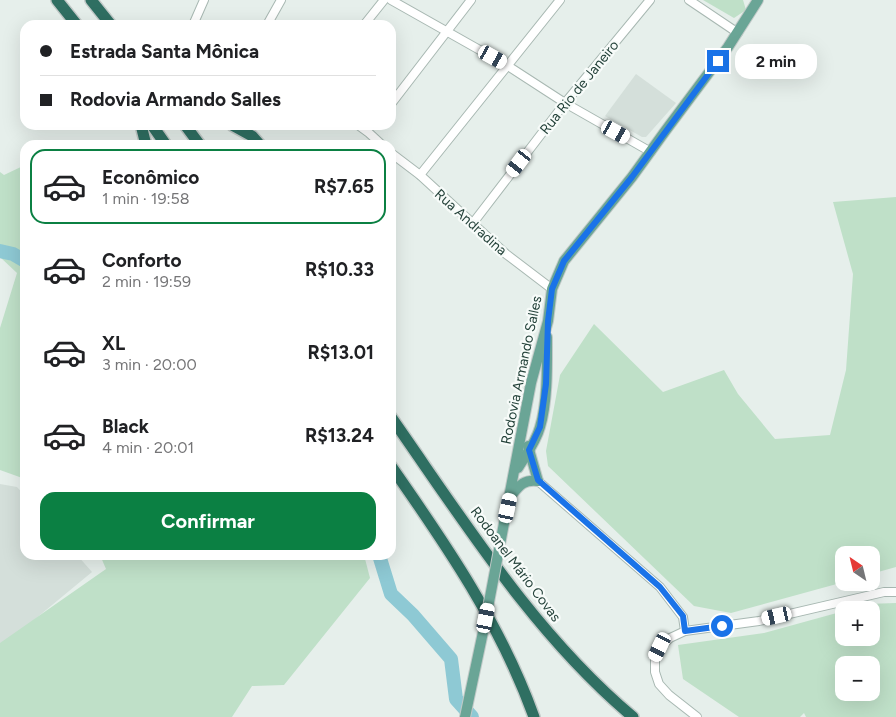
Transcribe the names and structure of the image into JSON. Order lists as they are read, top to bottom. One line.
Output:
{"streets":{"highway":["Rodoanel Mário Covas"],"main road":["Rodovia Armando Salles"],"street":["Rua Rio de Janeiro","Rua Andradina"]},"crossings":[["Rua Rio de Janeiro","Rua Andradina"],["Rua Andradina","Rodovia Armando Salles"]],"north":"top left","page":{"banner":["Estrada Santa Mônica","Rodovia Armando Salles"],"bubble":"2 min","list":[{"name":"Econômico","note":"1 min · 19:58","value":"R$7.65"},{"name":"Conforto","note":"2 min · 19:59","value":"R$10.33"},{"name":"XL","note":"3 min · 20:00","value":"R$13.01"},{"name":"Black","note":"4 min · 20:01","value":"R$13.24"}],"buttons":"Confirmar","map_buttons":["+","−"]}}
